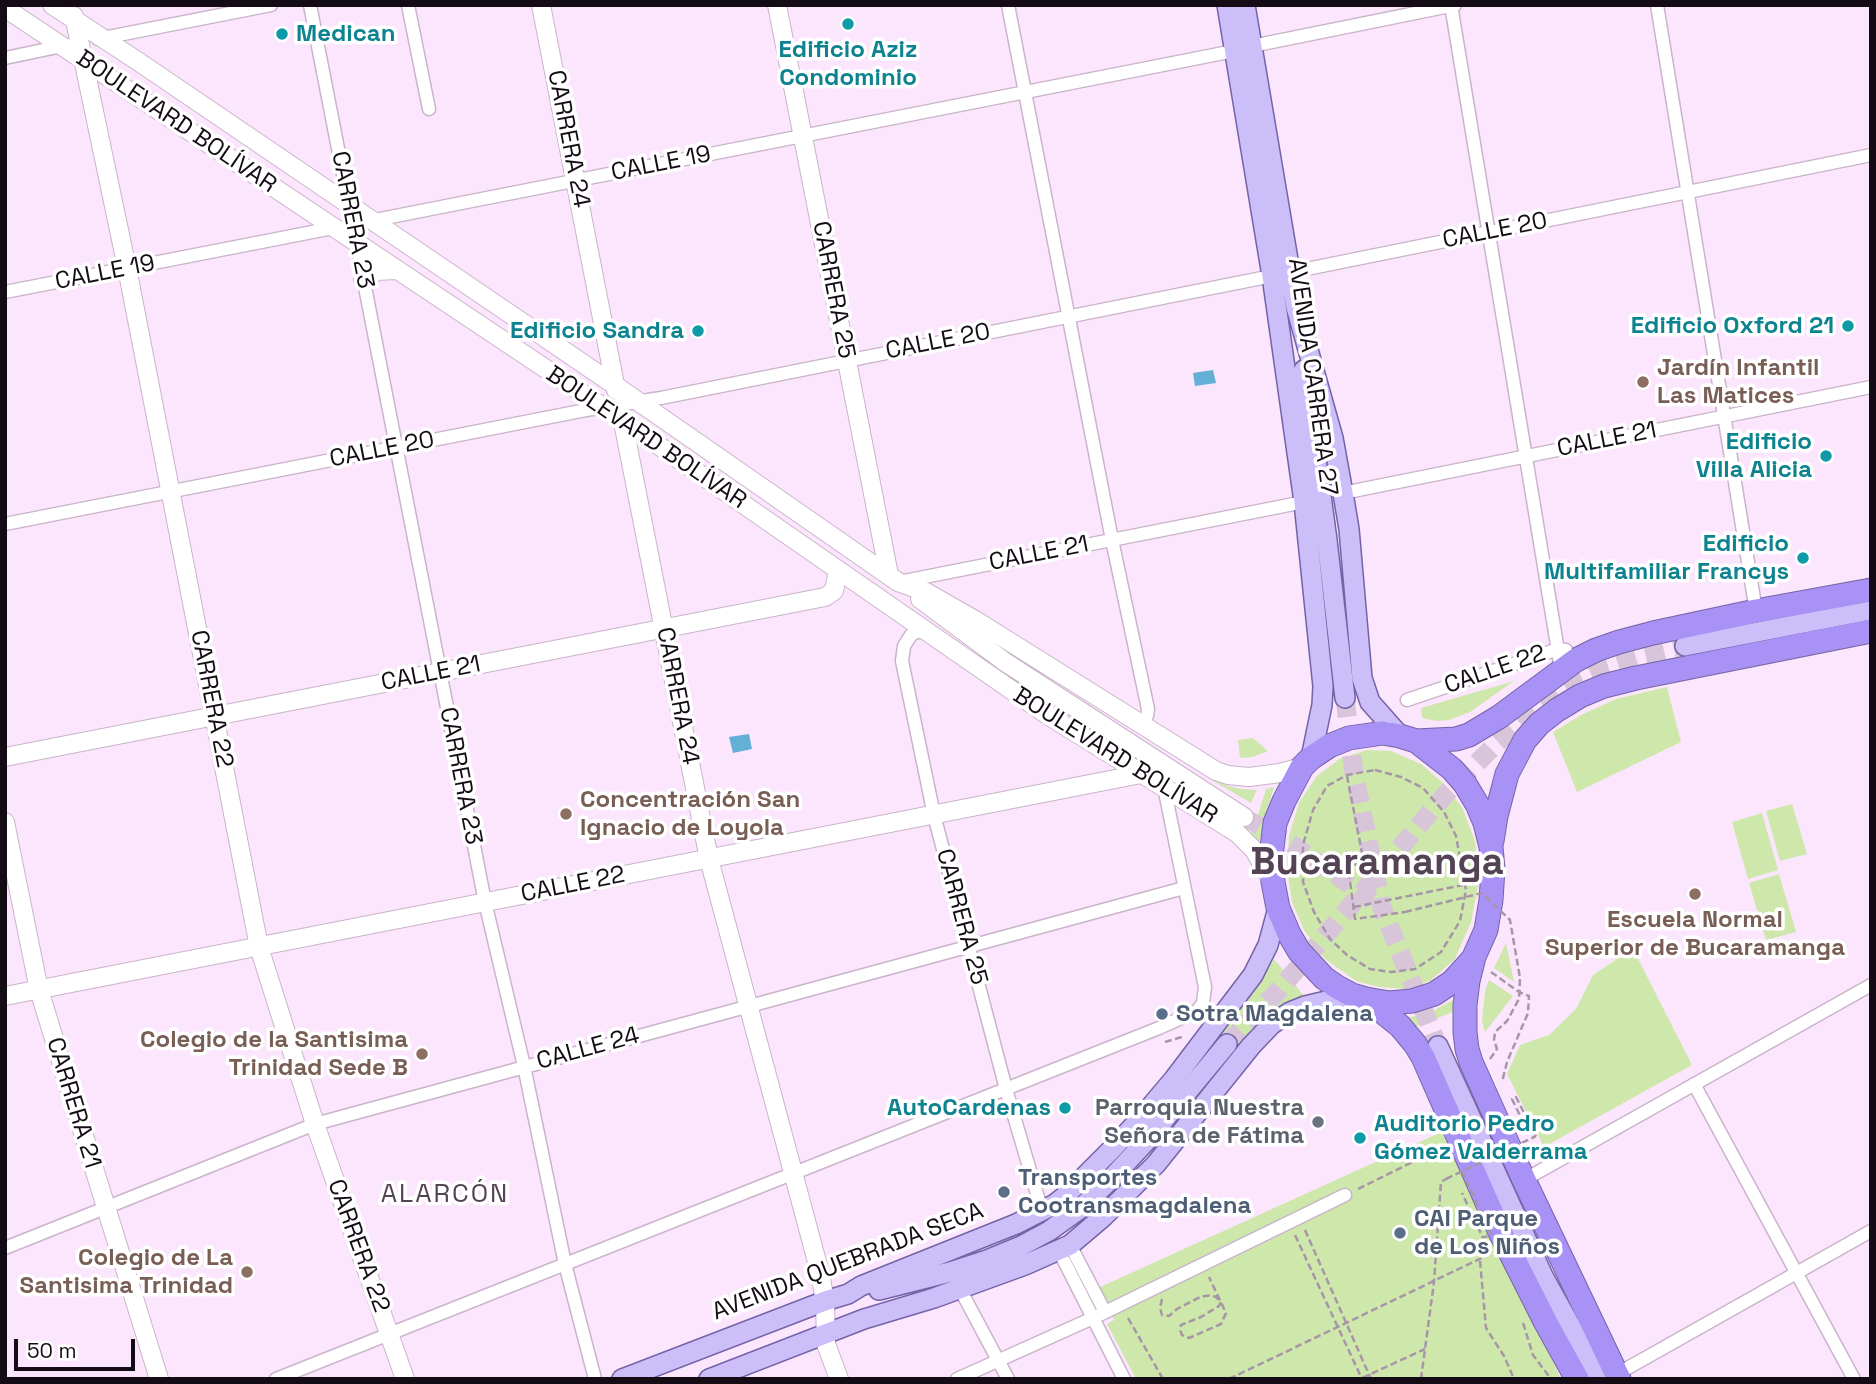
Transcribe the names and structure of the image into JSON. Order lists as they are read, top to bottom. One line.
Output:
{"streets":{"main road":["AVENIDA CARRERA 27","AVENIDA QUEBRADA SECA"],"street":["BOULEVARD BOLÍVAR","CARRERA 24","CALLE 19","CARRERA 23","CALLE 20","CARRERA 25","CALLE 21","CALLE 22","CARRERA 22","CALLE 24","CARRERA 21"]},"crossings":[["BOULEVARD BOLÍVAR","CARRERA 24"],["BOULEVARD BOLÍVAR","CALLE 19"],["BOULEVARD BOLÍVAR","CARRERA 23"],["BOULEVARD BOLÍVAR","CALLE 20"],["BOULEVARD BOLÍVAR","CARRERA 25"],["BOULEVARD BOLÍVAR","AVENIDA CARRERA 27"],["BOULEVARD BOLÍVAR","CALLE 21"],["BOULEVARD BOLÍVAR","CALLE 22"],["BOULEVARD BOLÍVAR","CARRERA 22"],["CARRERA 24","CALLE 19"],["CARRERA 24","CALLE 20"],["CARRERA 24","CALLE 21"],["CARRERA 24","CALLE 22"],["CARRERA 24","CALLE 24"],["CARRERA 24","AVENIDA QUEBRADA SECA"],["CALLE 19","CARRERA 23"],["CALLE 19","CARRERA 25"],["CALLE 19","AVENIDA CARRERA 27"],["CALLE 19","CARRERA 22"],["CARRERA 23","CALLE 20"],["CARRERA 23","CALLE 21"],["CARRERA 23","CALLE 22"],["CARRERA 23","CALLE 24"],["CALLE 20","CARRERA 25"],["CALLE 20","AVENIDA CARRERA 27"],["CALLE 20","CARRERA 22"],["CARRERA 25","CALLE 21"],["CARRERA 25","CALLE 22"],["CARRERA 25","CALLE 24"],["CARRERA 25","AVENIDA QUEBRADA SECA"],["AVENIDA CARRERA 27","CALLE 21"],["CALLE 21","CARRERA 22"],["CALLE 22","CARRERA 22"],["CALLE 22","CARRERA 21"],["CARRERA 22","CALLE 24"],["CALLE 24","CARRERA 21"]],"districts":["Bucaramanga","ALARCÓN"],"places":["Edificio Aziz Condominio","Medican","Edificio Oxford 21","Edificio Sandra","Jardín Infantil Las Matices","Edificio Villa Alicia","Edificio Multifamiliar Francys","Concentración San Ignacio de Loyola","Escuela Normal Superior de Bucaramanga","Sotra Magdalena","Colegio de la Santisima Trinidad Sede B","AutoCardenas","Parroquia Nuestra Señora de Fátima","Auditorio Pedro Gómez Valderrama","Transportes Cootransmagdalena","CAI Parque de Los Niños","Colegio de La Santisima Trinidad"],"scale_bar":"50 m"}
